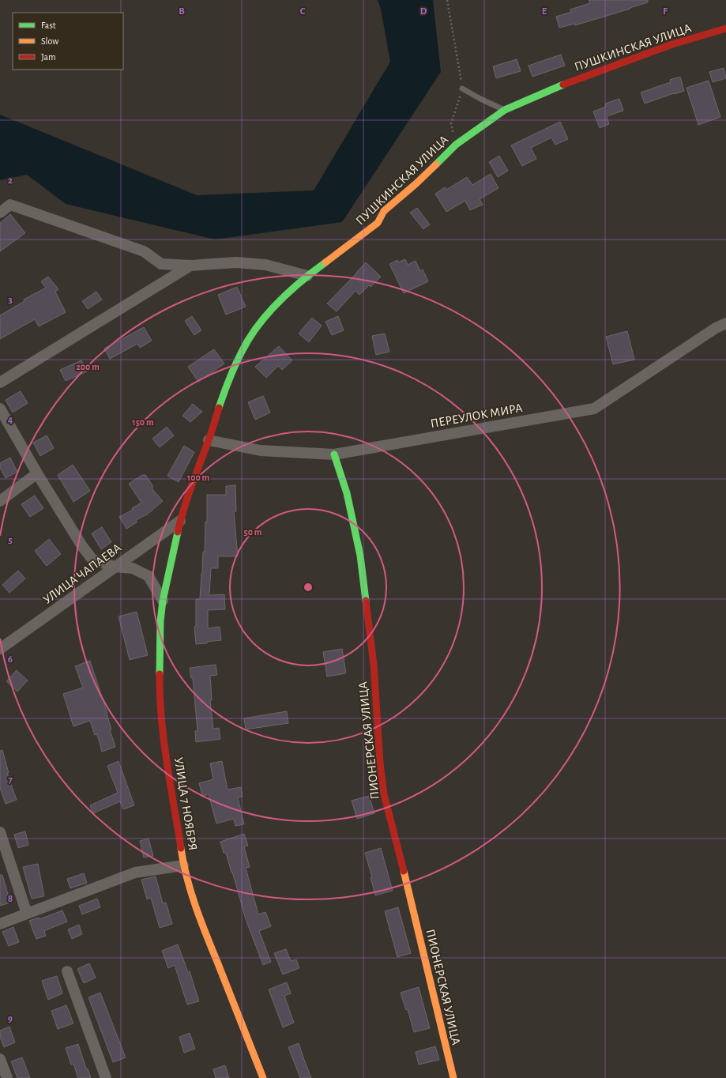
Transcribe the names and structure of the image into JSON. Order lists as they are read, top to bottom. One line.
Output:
{"streets":{"street":["ПУШКИНСКАЯ УЛИЦА","ПЕРЕУЛОК МИРА","УЛИЦА ЧАПАЕВА","ПИОНЕРСКАЯ УЛИЦА","УЛИЦА 7 НОЯБРЯ"]},"crossings":[["ПУШКИНСКАЯ УЛИЦА","ПЕРЕУЛОК МИРА"],["ПУШКИНСКАЯ УЛИЦА","УЛИЦА ЧАПАЕВА"],["ПУШКИНСКАЯ УЛИЦА","УЛИЦА 7 НОЯБРЯ"],["ПЕРЕУЛОК МИРА","ПИОНЕРСКАЯ УЛИЦА"],["УЛИЦА ЧАПАЕВА","УЛИЦА 7 НОЯБРЯ"]],"legend":["Fast","Slow","Jam"],"grid":{"columns":["B","C","D","E","F"],"rows":["2","3","4","5","6","7","8","9"]},"rings":["200 m","150 m","100 m","50 m"]}
